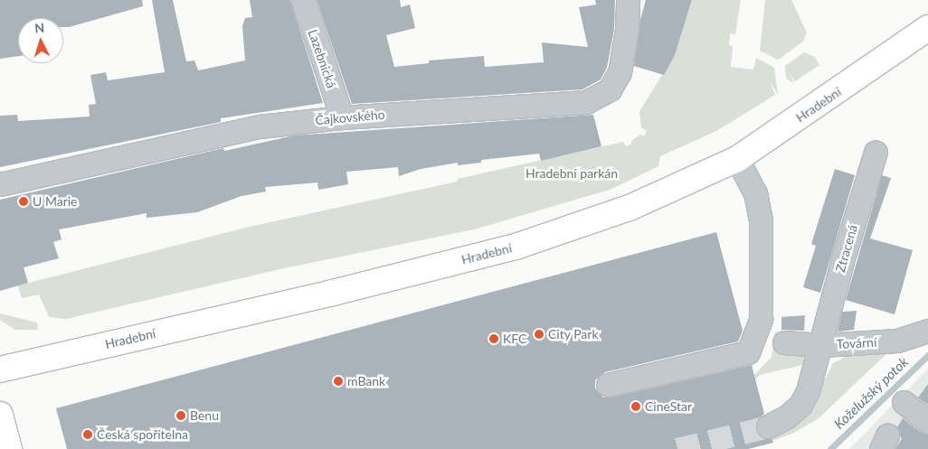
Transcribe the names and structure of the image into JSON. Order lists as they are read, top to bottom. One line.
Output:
{"streets":{"main road":["Hradební"],"street":["Lazebnická","Čajkovského","Ztracená","Tovární"]},"crossings":[["Lazebnická","Čajkovského"],["Ztracená","Tovární"]],"water":["Koželužský potok"],"parks":["Hradební parkán"],"places":["U Marie","City Park","KFC","mBank","CineStar","Benu","Česká spořitelna"],"north":"top"}
